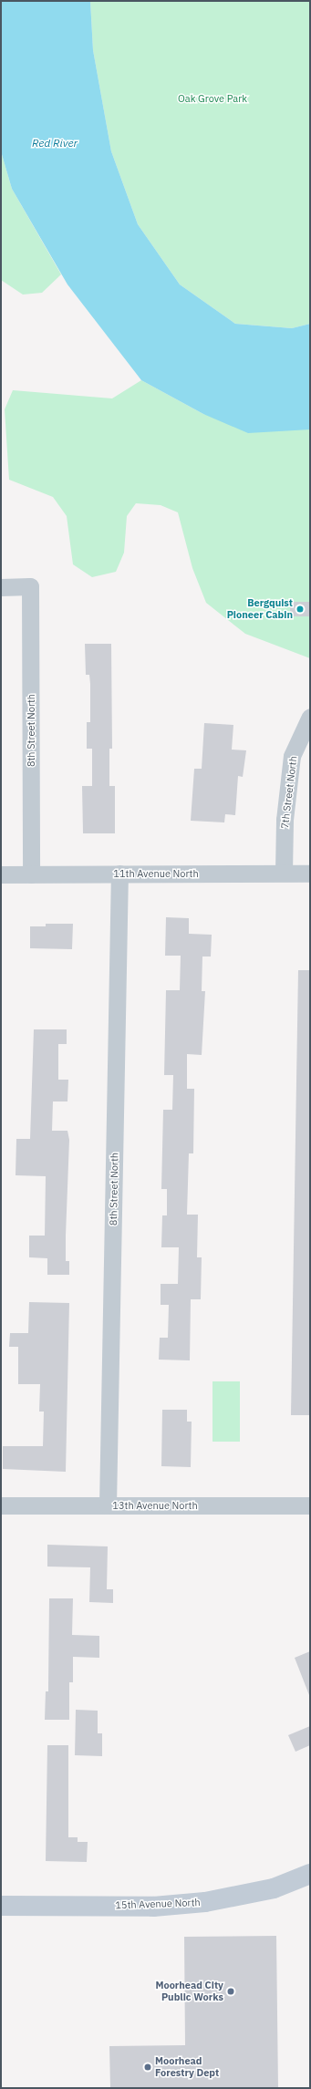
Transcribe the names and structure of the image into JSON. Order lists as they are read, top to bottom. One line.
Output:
{"streets":{"main road":["15th Avenue North"],"street":["8th Street North","7th Street North","11th Avenue North","13th Avenue North"]},"crossings":[["8th Street North","11th Avenue North"],["8th Street North","13th Avenue North"],["7th Street North","11th Avenue North"]],"water":["Red River"],"parks":["Oak Grove Park"],"places":["Bergquist Pioneer Cabin","Moorhead City Public Works","Moorhead Forestry Dept"]}
